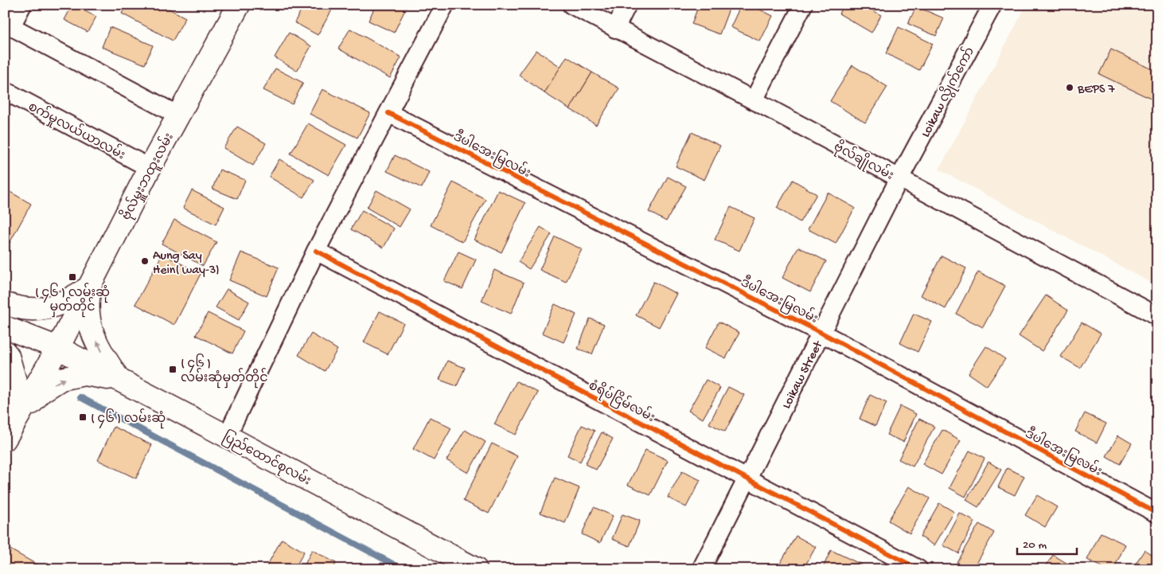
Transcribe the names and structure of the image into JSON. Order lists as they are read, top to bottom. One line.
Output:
{"streets":{"main road":["ဗိုလ်မှူးဘထူးလမ်း","ပြည်ထောင်စုလမ်း"],"street":["Loikaw လွိုက်ကော်","စက်မှုလယ်ယာလမ်း","ဒီပါအေးမြလမ်း","ဗိုလ်ချိုလမ်း","Loikaw Street","စံရိပ်ငြိမ်လမ်း"]},"crossings":[["Loikaw လွိုက်ကော်","ဗိုလ်ချိုလမ်း"],["Loikaw လွိုက်ကော်","Loikaw Street"],["စက်မှုလယ်ယာလမ်း","ဗိုလ်မှူးဘထူးလမ်း"],["ဒီပါအေးမြလမ်း","Loikaw Street"],["ဗိုလ်ချိုလမ်း","Loikaw Street"],["ဗိုလ်မှူးဘထူးလမ်း","ပြည်ထောင်စုလမ်း"],["Loikaw Street","စံရိပ်ငြိမ်လမ်း"]],"places":{"other":["BEPS 7","Aung Say Hein( way-3)"],"transit":["( ၄၆ ) လမ်းဆုံ မှတ်တိုင်","( ၄၆ ) လမ်းဆုံမှတ်တိုင်","( ၄၆ ) လမ်းဆုံ"]},"scale_bar":"20 m"}
